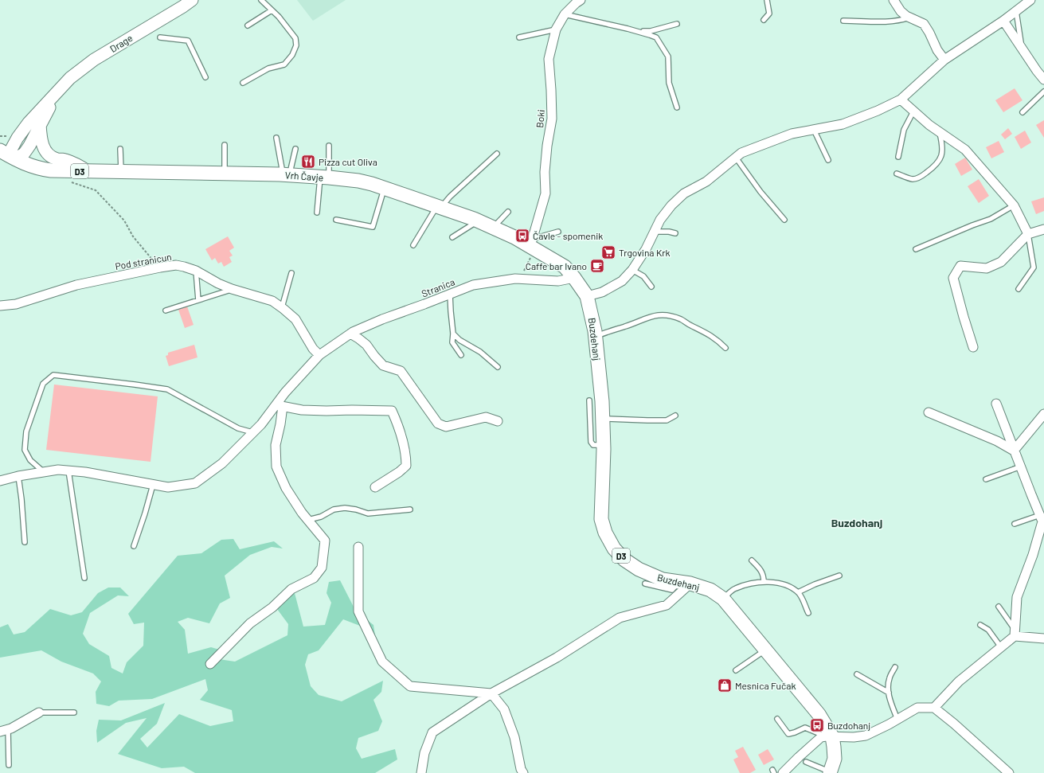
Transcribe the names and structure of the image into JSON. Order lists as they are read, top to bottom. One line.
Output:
{"streets":{"main road":["Drage","D3","Vrh Čavje","Buzdehanj"],"street":["Boki","Pod stranicun","Stranica"]},"crossings":[["Drage","Vrh Čavje"],["Boki","Vrh Čavje"],["D3","Buzdehanj"],["Vrh Čavje","Stranica"],["Vrh Čavje","Buzdehanj"],["Pod stranicun","Stranica"],["Stranica","Buzdehanj"]],"districts":["Buzdohanj"],"places":{"restaurant":["Pizza cut Oliva"],"bus stop":["Čavle - spomenik","Buzdohanj"],"supermarket":["Trgovina Krk"],"cafe":["Caffe bar Ivano"],"shop":["Mesnica Fučak"]}}
